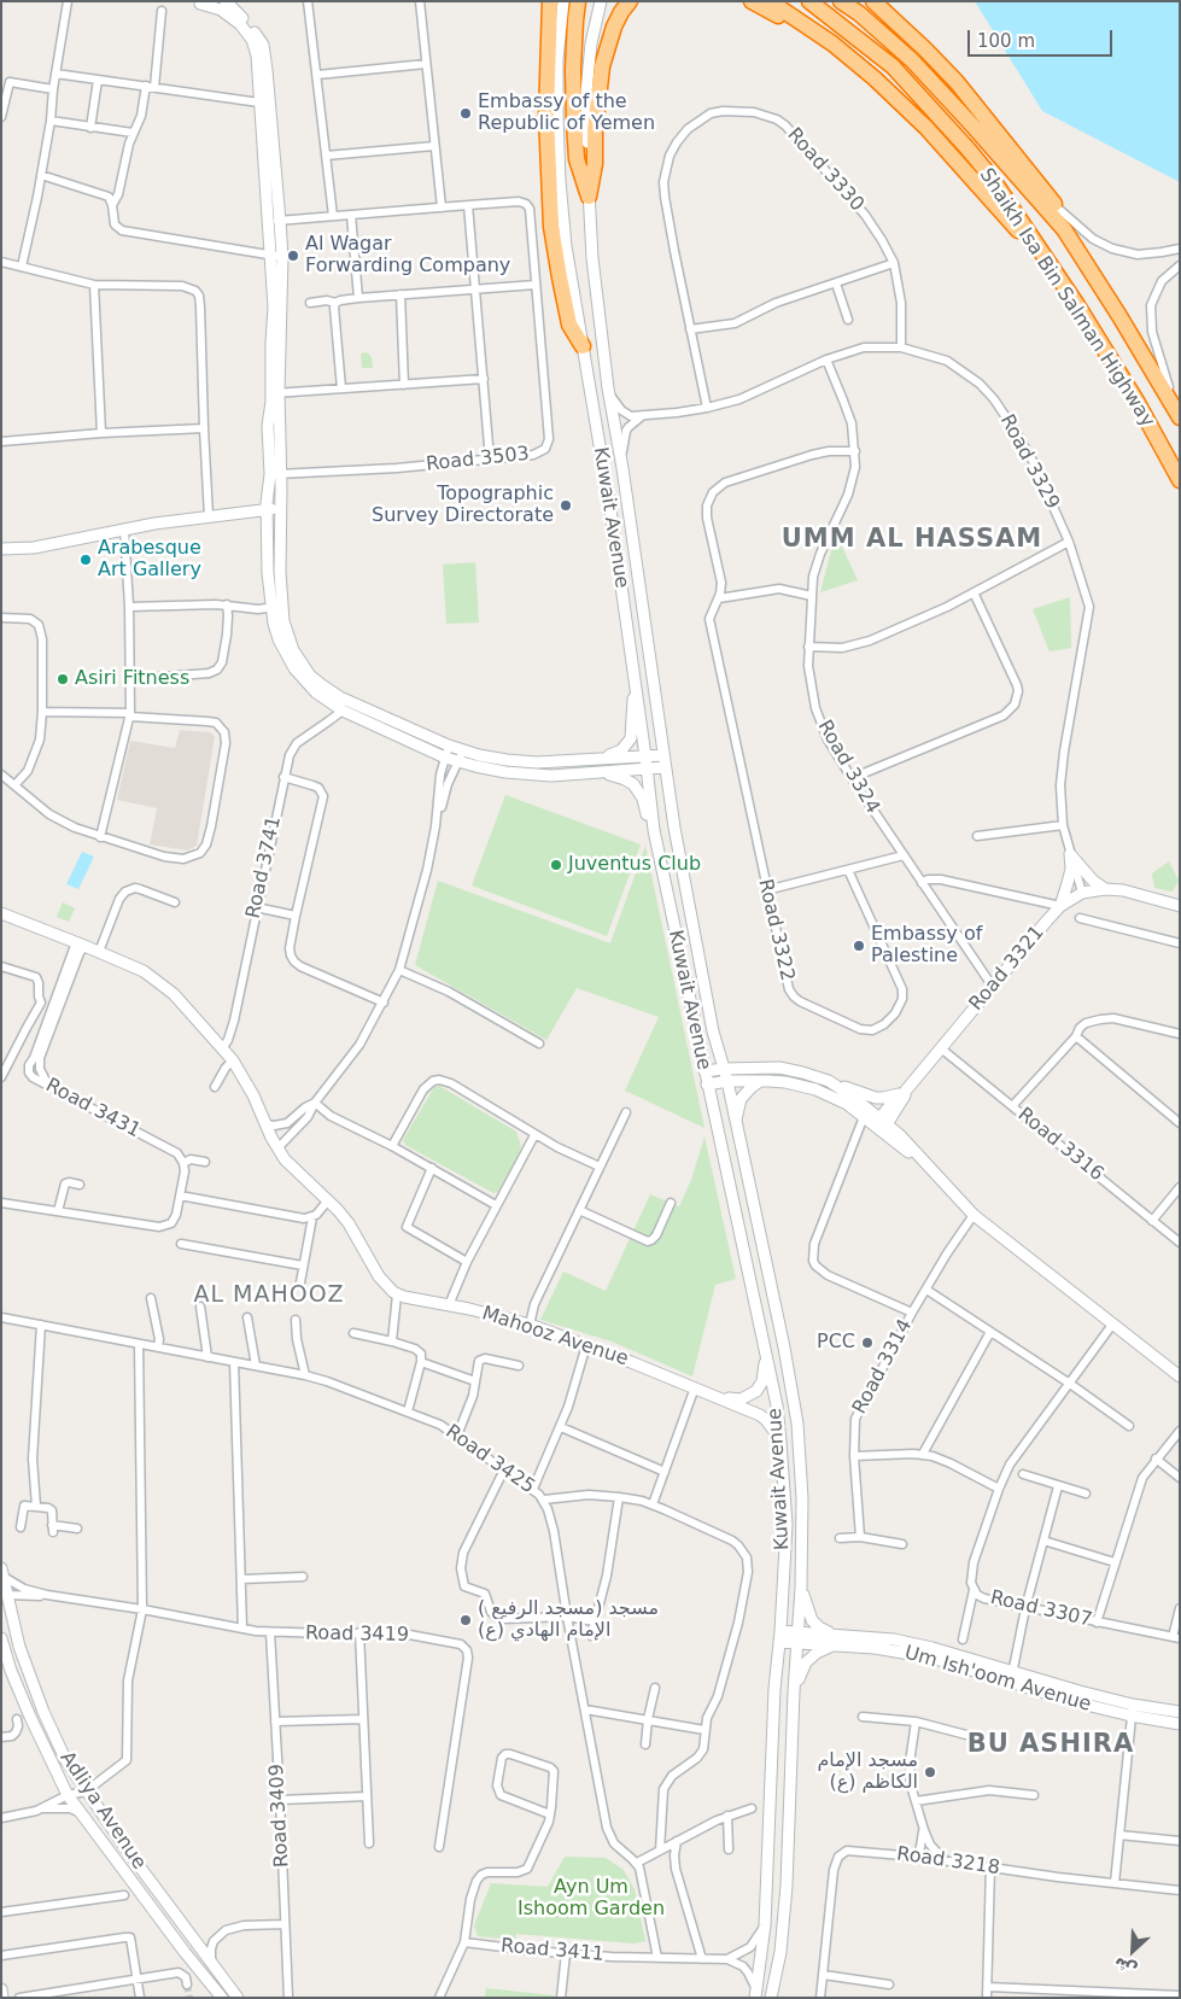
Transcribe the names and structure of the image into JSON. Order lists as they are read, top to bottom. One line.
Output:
{"streets":{"highway":["Shaikh Isa Bin Salman Highway"],"street":["Road 3330","Road 3503","Road 3329","Kuwait Avenue","Road 3324","Road 3741","Road 3322","Road 3321","Road 3431","Road 3316","Mahooz Avenue","Road 3314","Road 3425","Road 3307","Road 3419","Um Ish'oom Avenue","Adliya Avenue","Road 3409","Road 3218","Road 3411"]},"crossings":[["Road 3330","Road 3329"],["Road 3329","Kuwait Avenue"],["Road 3329","Road 3324"],["Road 3329","Road 3321"],["Kuwait Avenue","Mahooz Avenue"],["Kuwait Avenue","Um Ish'oom Avenue"],["Road 3324","Road 3322"],["Road 3324","Road 3321"],["Road 3321","Road 3316"],["Road 3419","Adliya Avenue"],["Road 3419","Road 3409"]],"districts":["UMM AL HASSAM","AL MAHOOZ","BU ASHIRA"],"parks":["Ayn Um Ishoom Garden"],"places":["Embassy of the Republic of Yemen","Al Wagar Forwarding Company","Topographic Survey Directorate","Arabesque Art Gallery","Asiri Fitness","Juventus Club","Embassy of Palestine","PCC","( مسجد الرفيع) مسجد الإمام الهادي (ع)","مسجد الإمام الكاظم (ع)"],"scale_bar":"100 m","north":"bottom left"}
